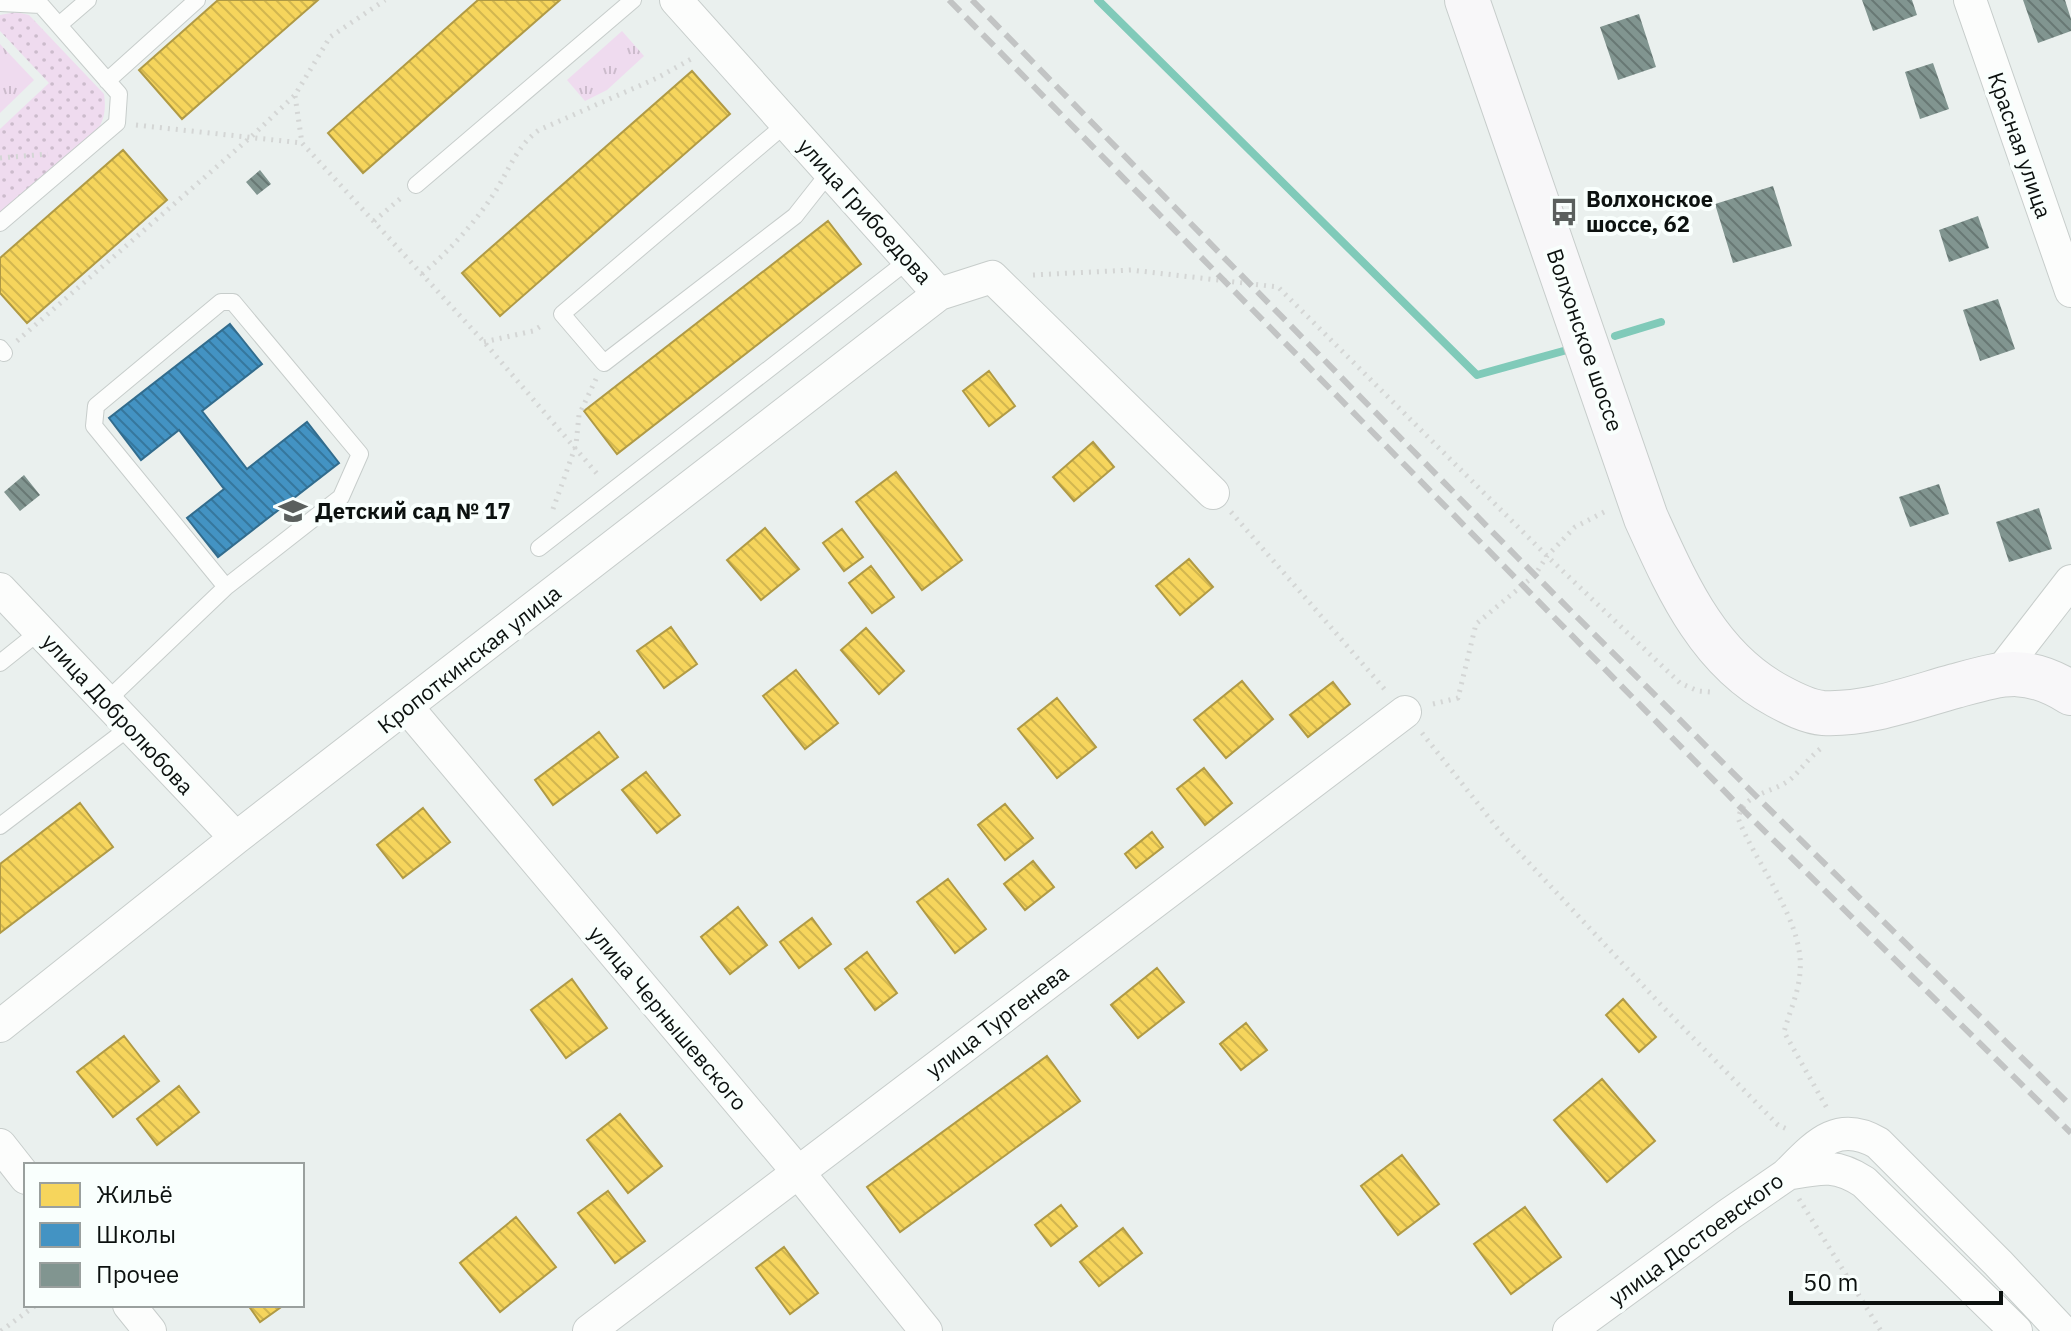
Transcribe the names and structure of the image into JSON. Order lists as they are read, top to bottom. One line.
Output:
{"streets":{"street":["Красная улица","улица Грибоедова","Волхонское шоссе","Кропоткинская улица","улица Добролюбова","улица Чернышевского","улица Тургенева","улица Достоевского"]},"crossings":[["улица Грибоедова","Кропоткинская улица"],["Кропоткинская улица","улица Добролюбова"],["Кропоткинская улица","улица Чернышевского"],["улица Чернышевского","улица Тургенева"]],"places":{"bus stop":["Волхонское шоссе, 62"],"school or university":["Детский сад № 17"]},"legend":["Жильё","Школы","Прочее"],"scale_bar":"50 m"}
